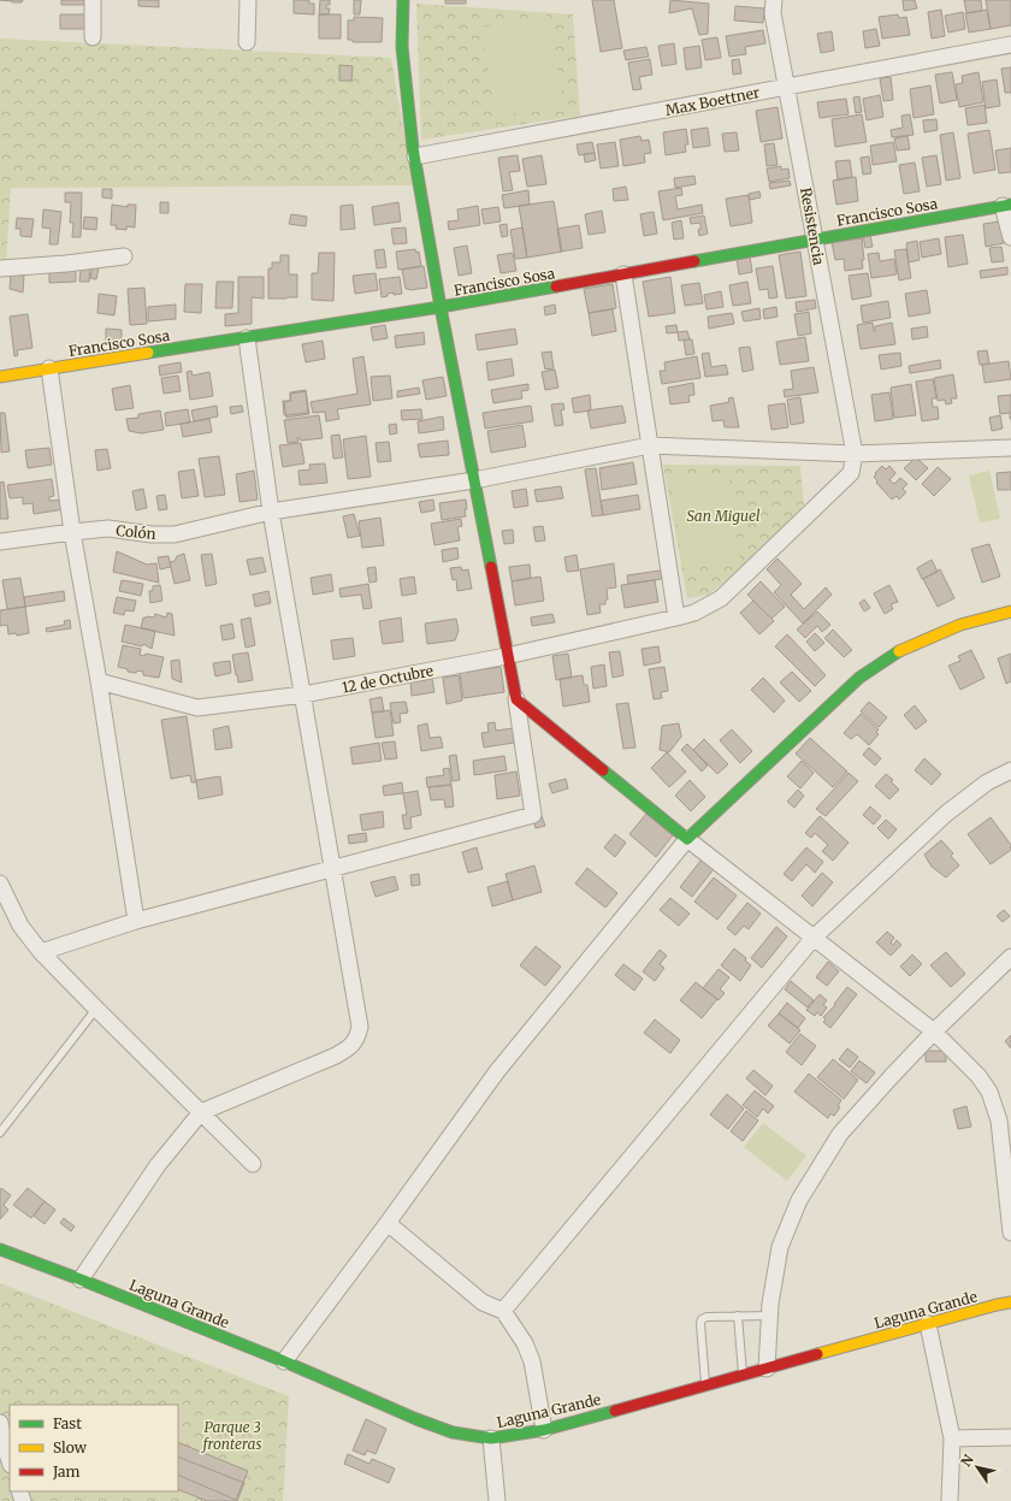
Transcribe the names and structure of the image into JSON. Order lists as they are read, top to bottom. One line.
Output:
{"streets":{"street":["Max Boettner","Francisco Sosa","Resistencia","Colón","12 de Octubre","Laguna Grande"]},"crossings":[["Max Boettner","Resistencia"],["Francisco Sosa","Resistencia"],["Resistencia","Colón"],["Resistencia","12 de Octubre"],["Colón","12 de Octubre"]],"parks":["San Miguel","Parque 3 fronteras"],"legend":["Fast","Slow","Jam"],"north":"top left"}
